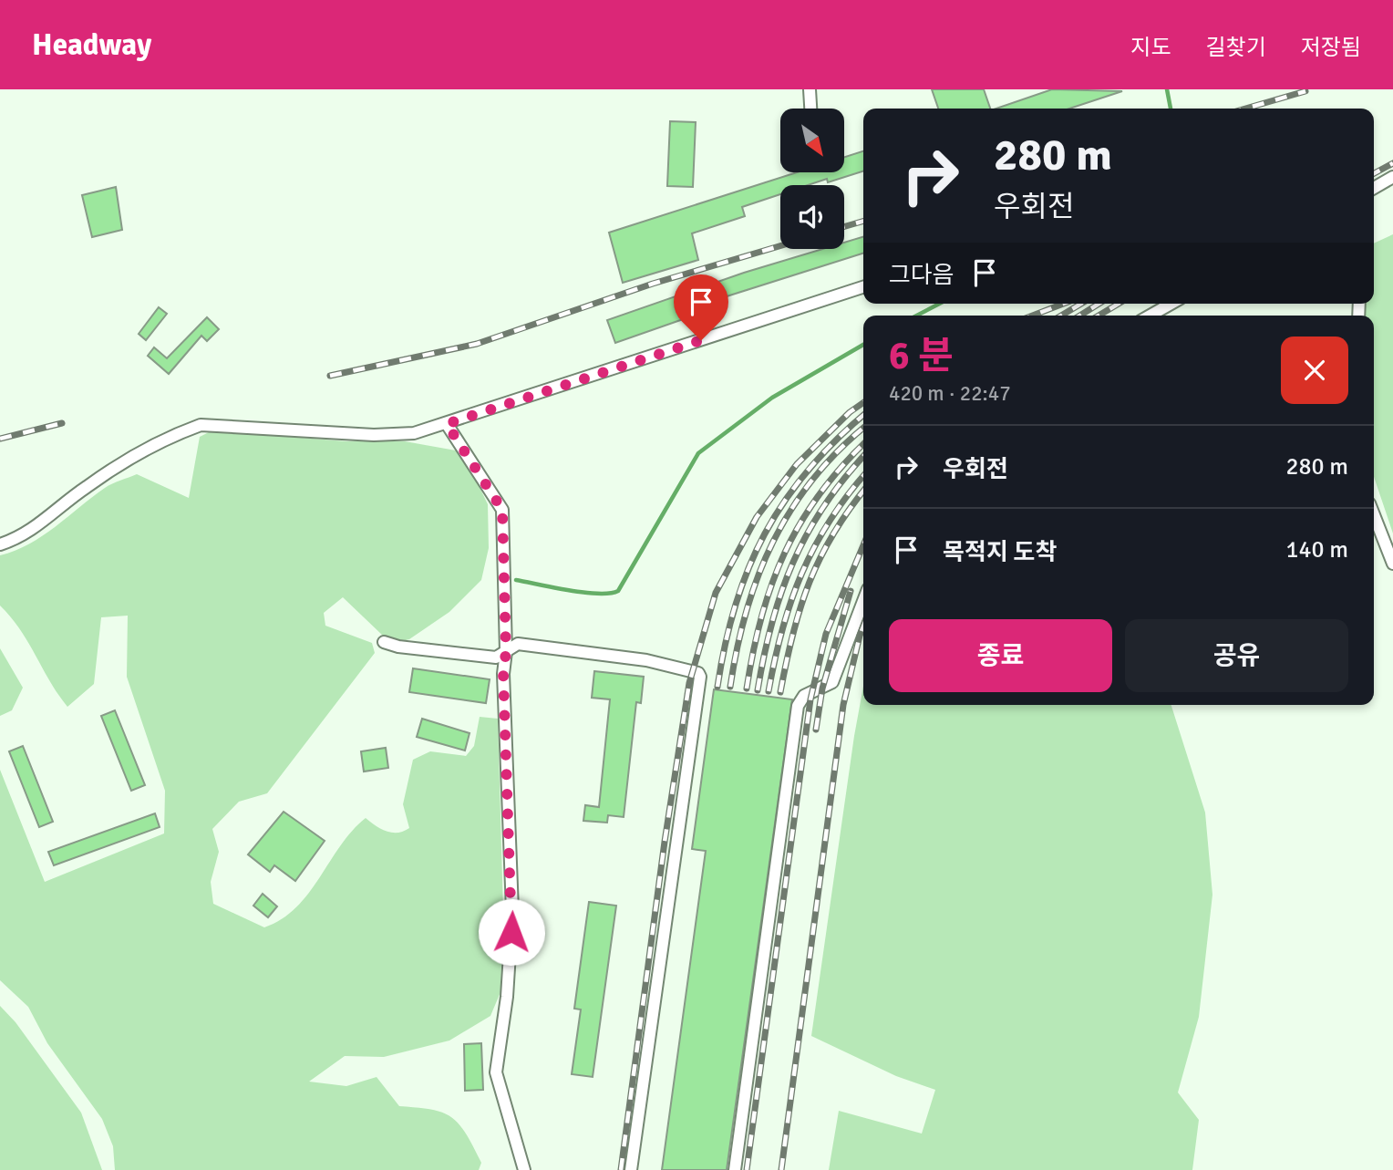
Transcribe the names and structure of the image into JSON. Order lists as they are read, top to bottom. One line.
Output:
{"north":"bottom right","page":{"header":"Headway","nav":["지도","길찾기","저장됨"],"turn":["280 m","우회전"],"then":"그다음","heading":["6 분","420 m · 22:47"],"list":[{"name":"우회전","value":"280 m"},{"name":"목적지 도착","value":"140 m"}],"buttons":["종료","공유"]}}
